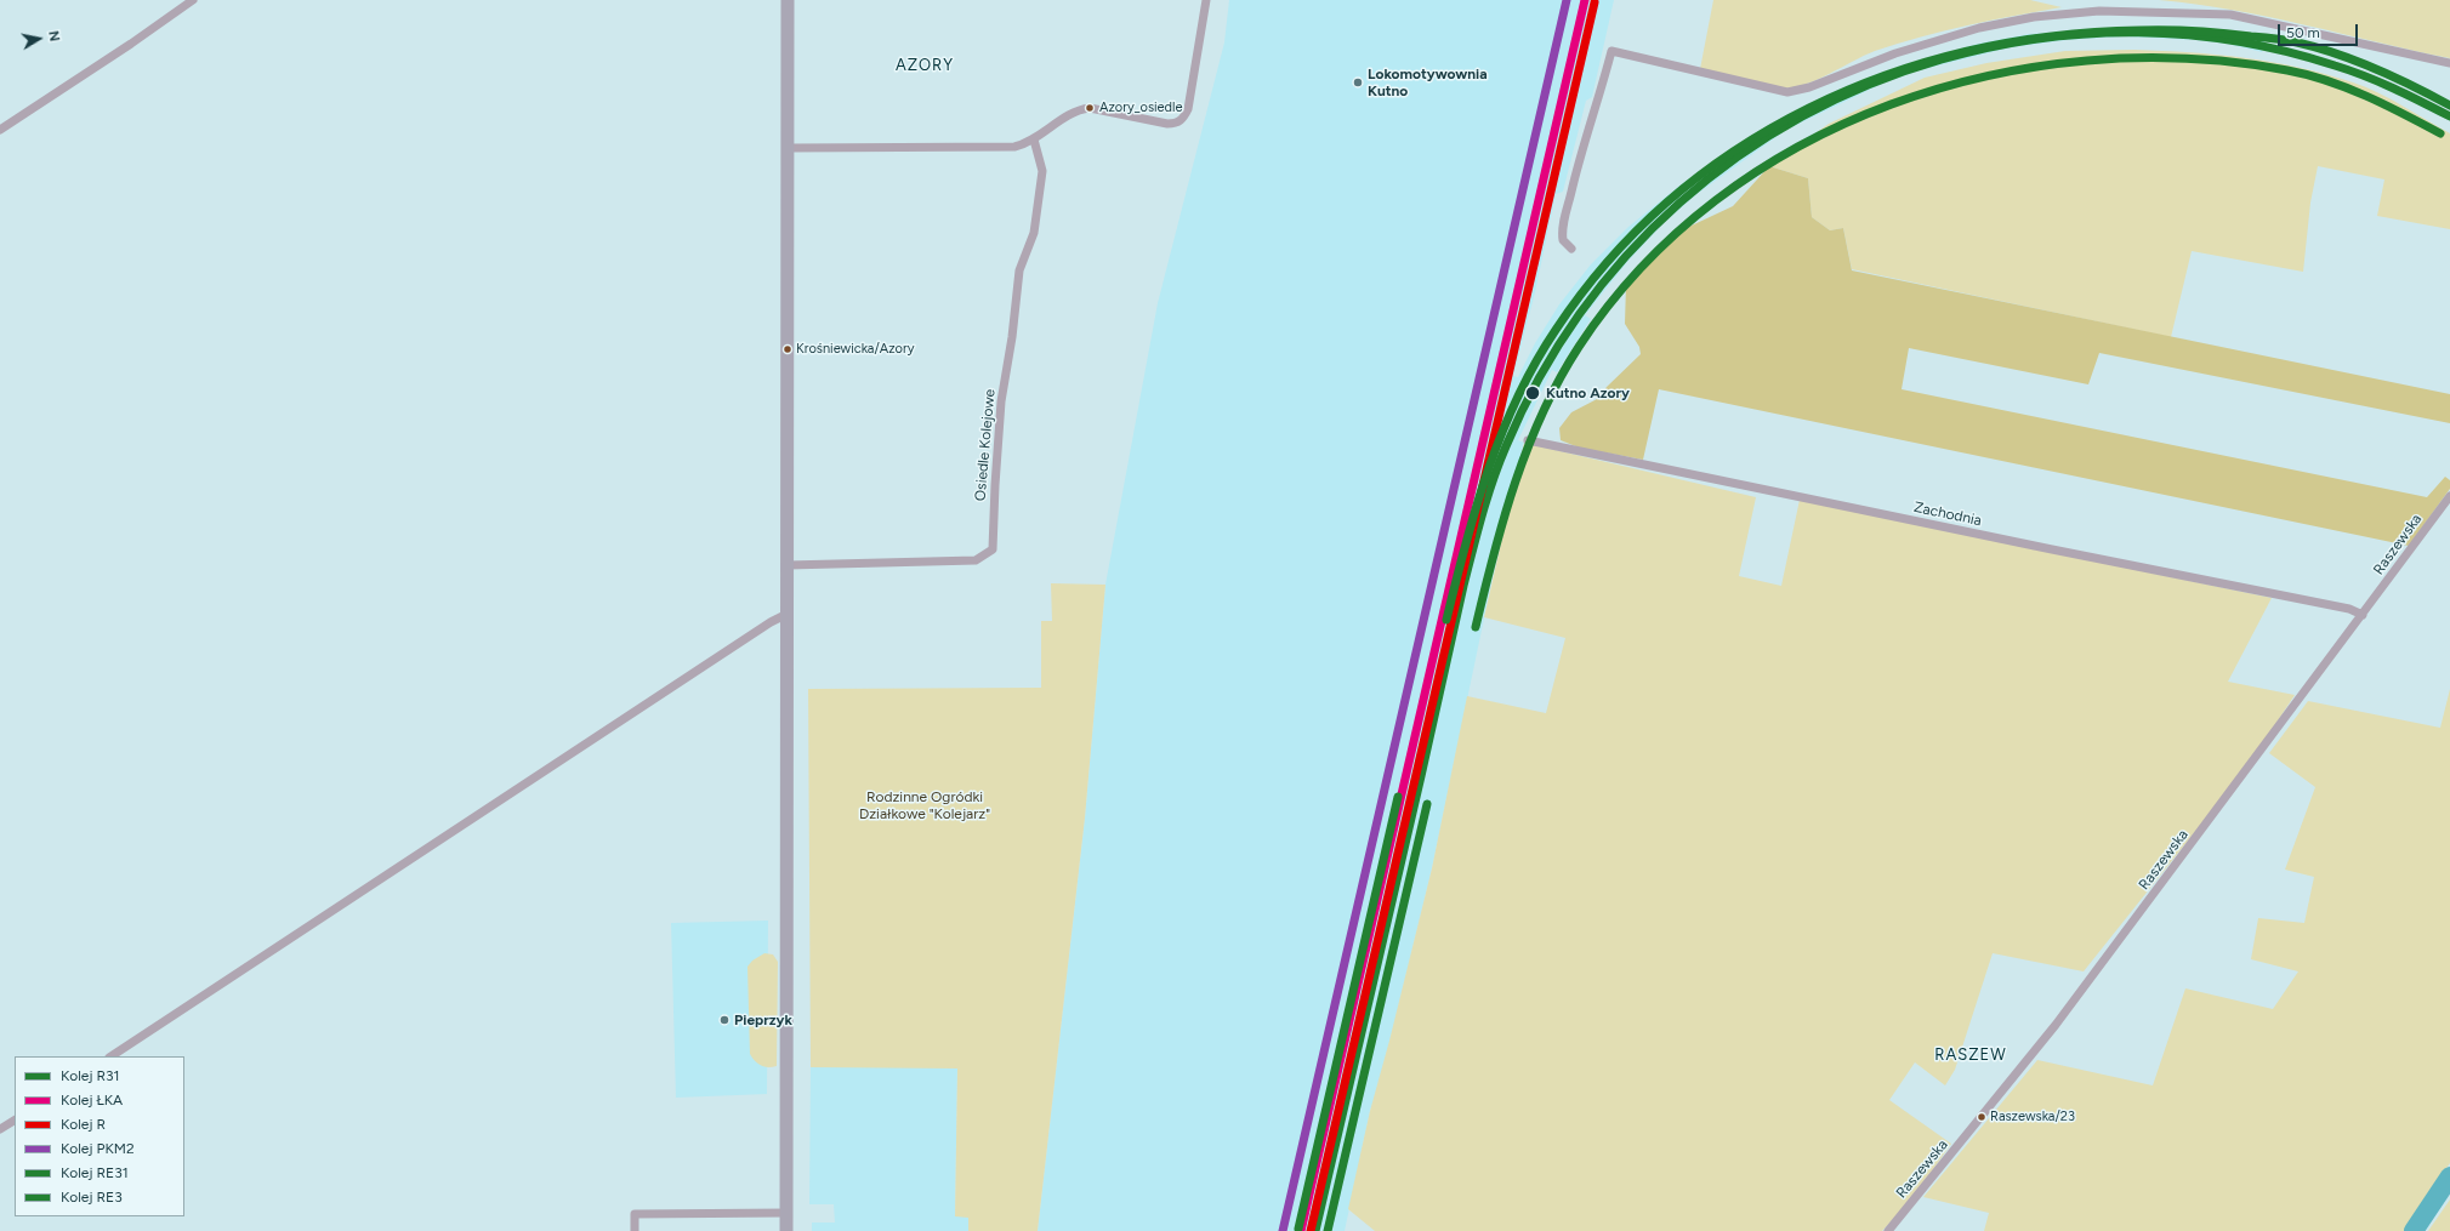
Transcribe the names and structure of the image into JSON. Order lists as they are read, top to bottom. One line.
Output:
{"streets":{"street":["Osiedle Kolejowe","Zachodnia","Raszewska"]},"crossings":[["Zachodnia","Raszewska"]],"districts":["AZORY","RASZEW"],"parks":["Rodzinne Ogródki Działkowe \"Kolejarz\""],"places":["Lokomotywownia Kutno","Azory_osiedle","Krośniewicka/Azory","Kutno Azory","Pieprzyk","Raszewska/23"],"lines":["rail line ŁKA","rail line PKM2","rail line R","rail line RE31","rail line R31","rail line RE3"],"legend":["Kolej R31","Kolej ŁKA","Kolej R","Kolej PKM2","Kolej RE31","Kolej RE3"],"scale_bar":"50 m","north":"right"}
